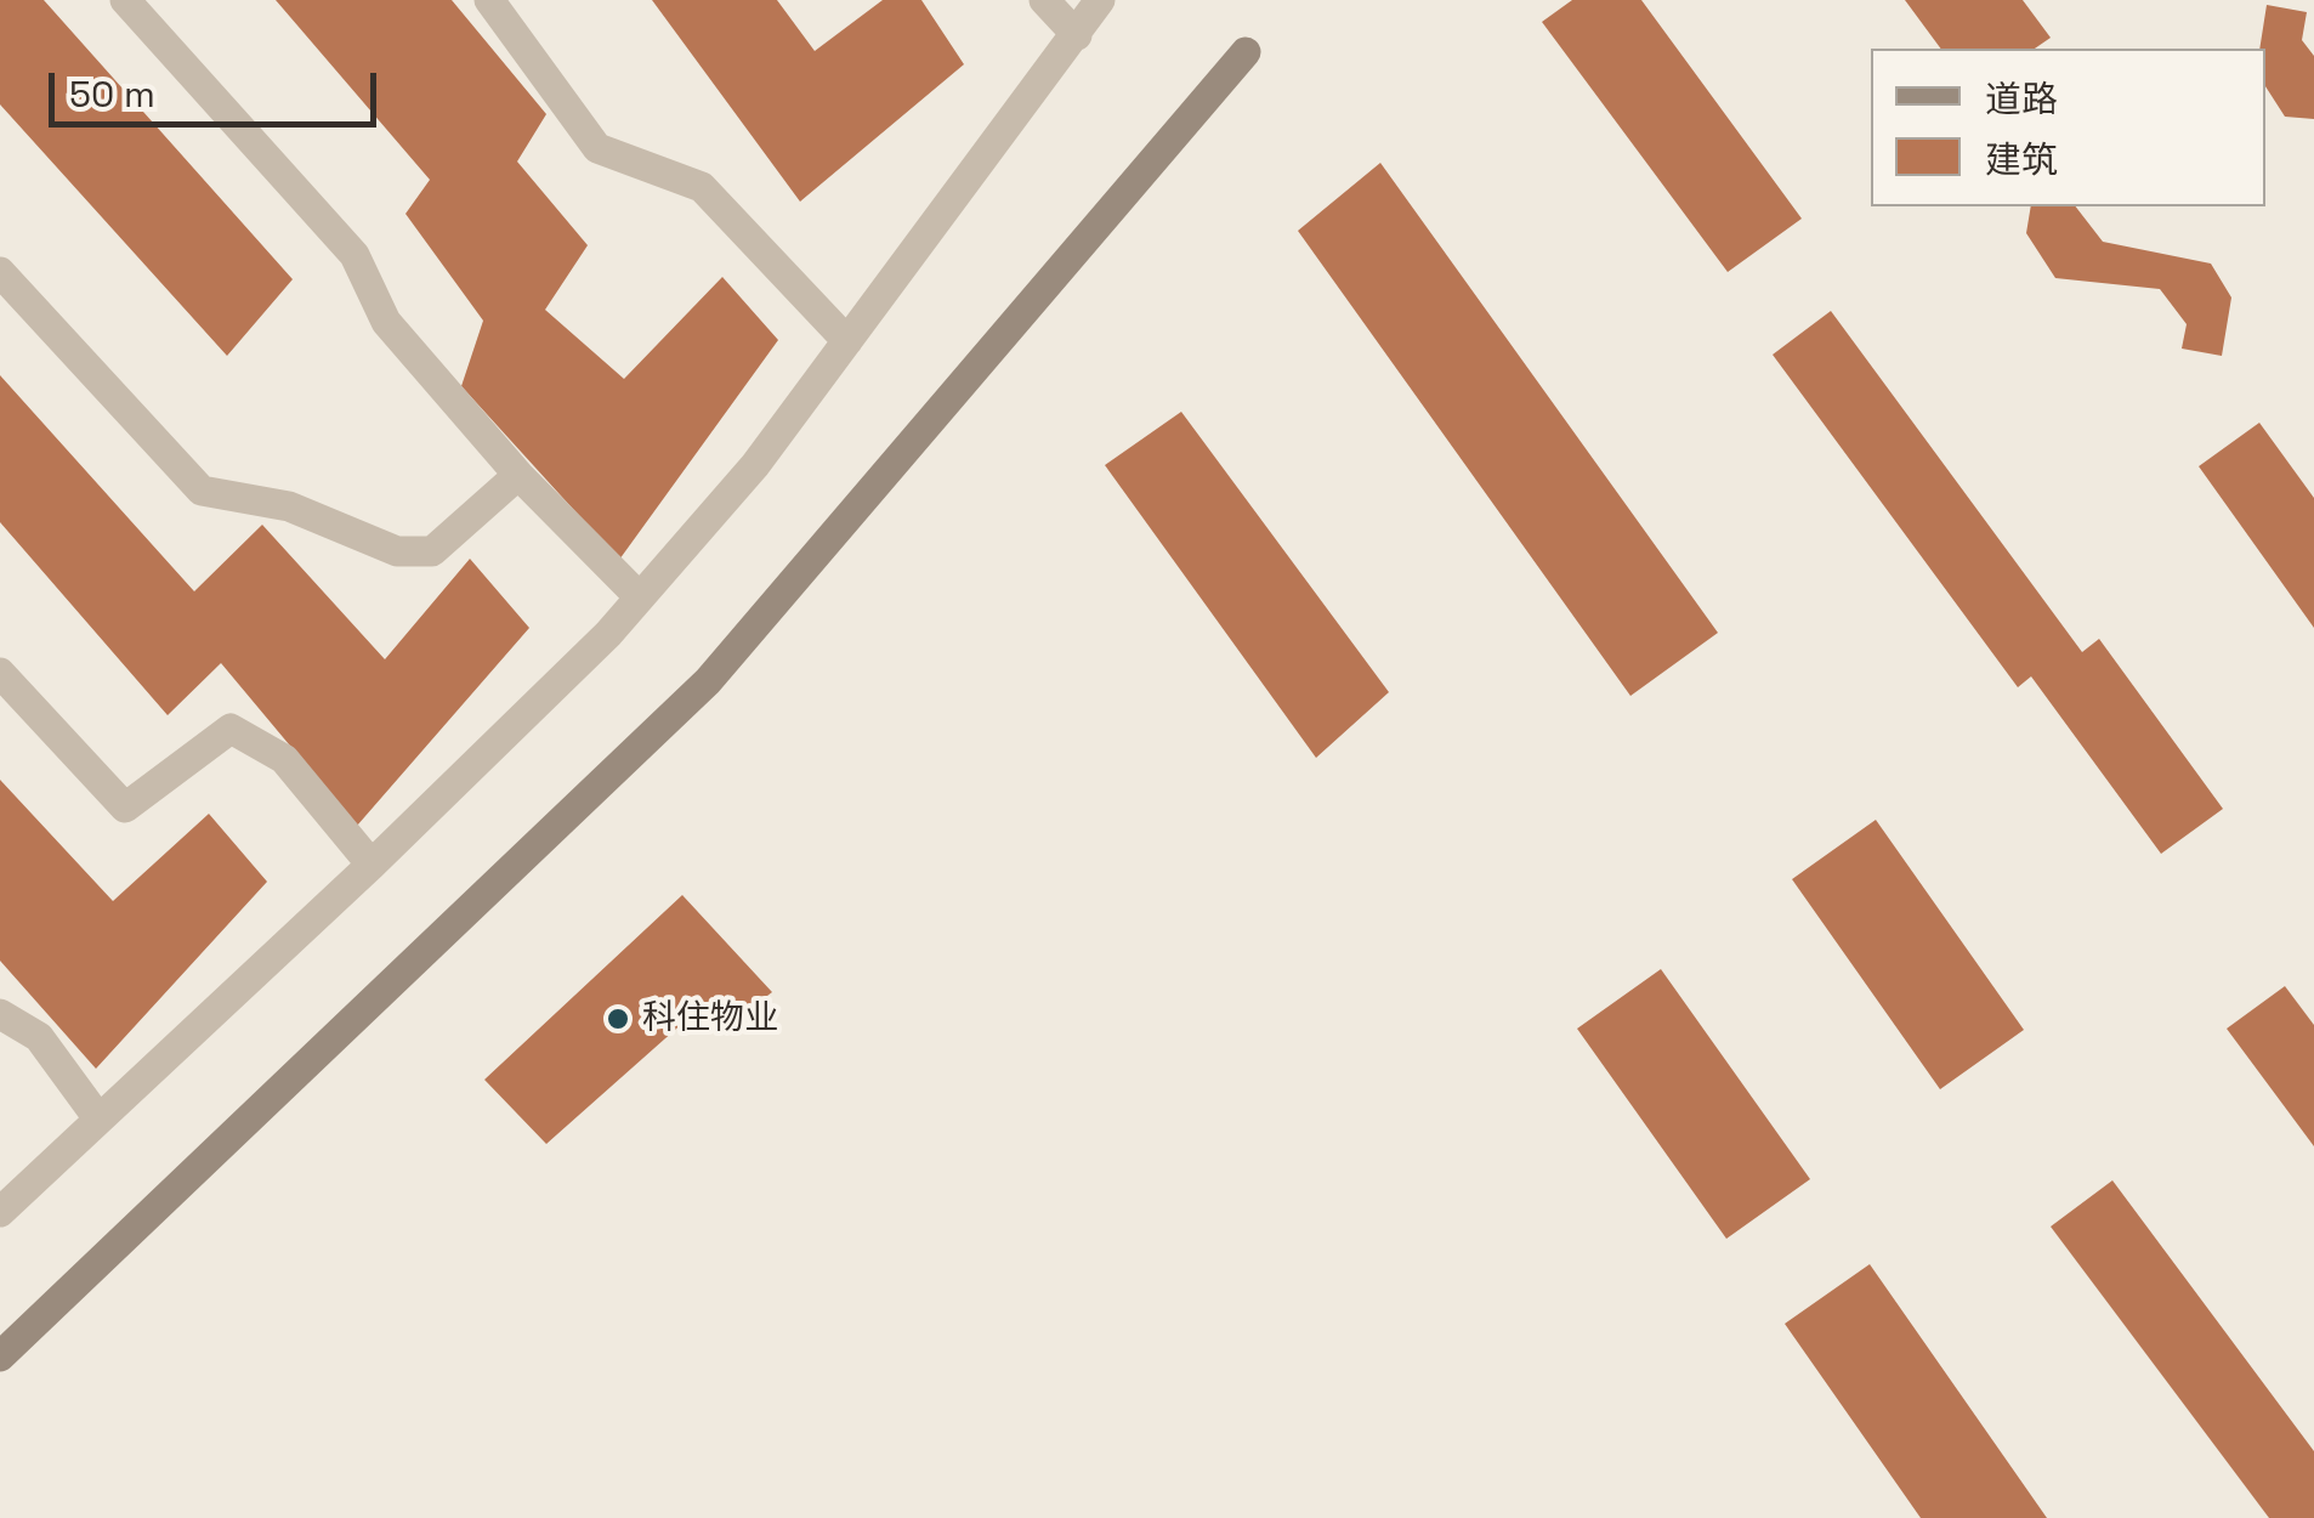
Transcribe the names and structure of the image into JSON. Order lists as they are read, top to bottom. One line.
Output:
{"places":["科住物业"],"legend":["道路","建筑"],"scale_bar":"50 m"}
